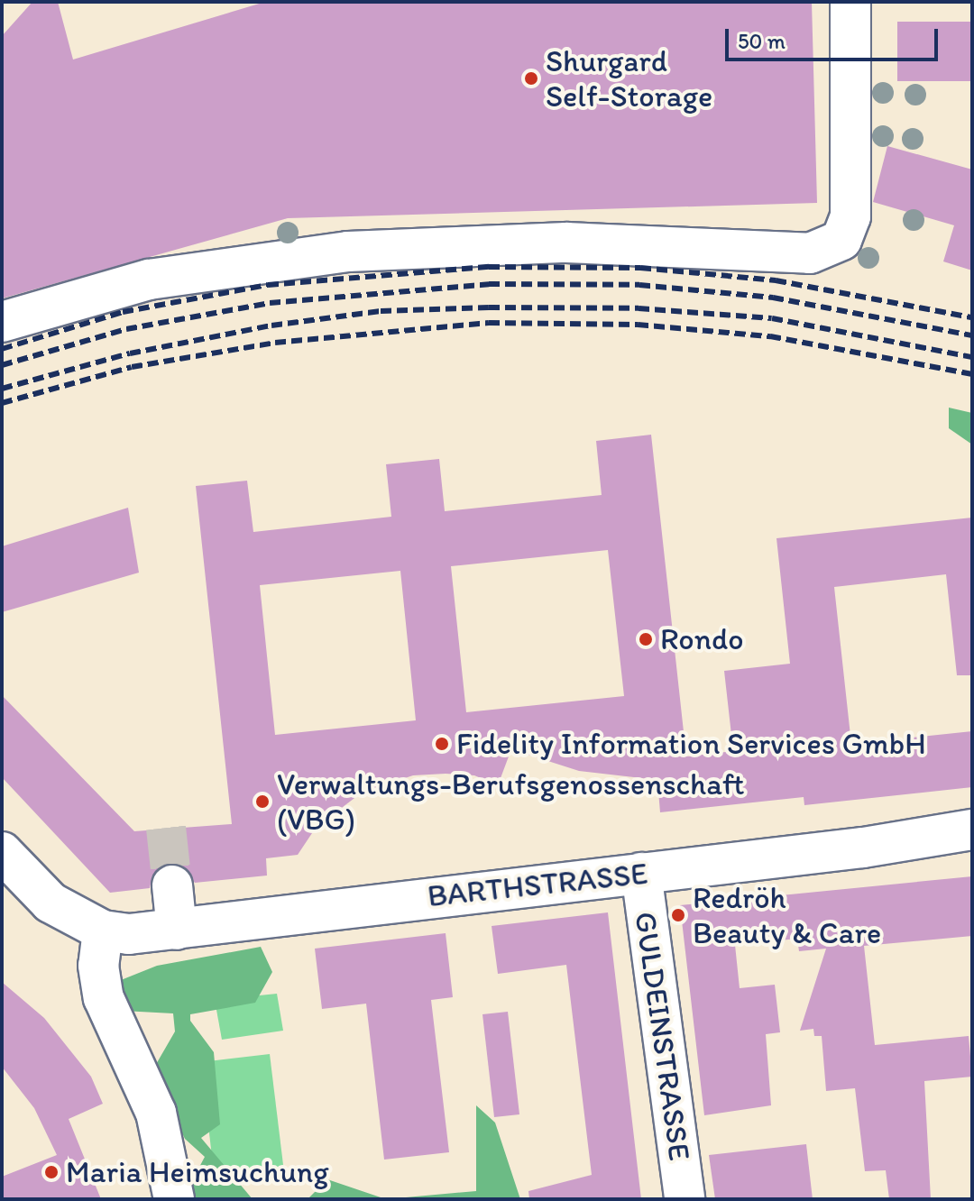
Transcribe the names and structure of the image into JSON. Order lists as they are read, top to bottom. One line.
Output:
{"streets":{"street":["BARTHSTRASSE","GULDEINSTRASSE"]},"crossings":[["BARTHSTRASSE","GULDEINSTRASSE"]],"places":["Shurgard Self-Storage","Rondo","Fidelity Information Services GmbH","Verwaltungs-Berufsgenossenschaft (VBG)","Redröh Beauty & Care","Maria Heimsuchung"],"scale_bar":"50 m"}
